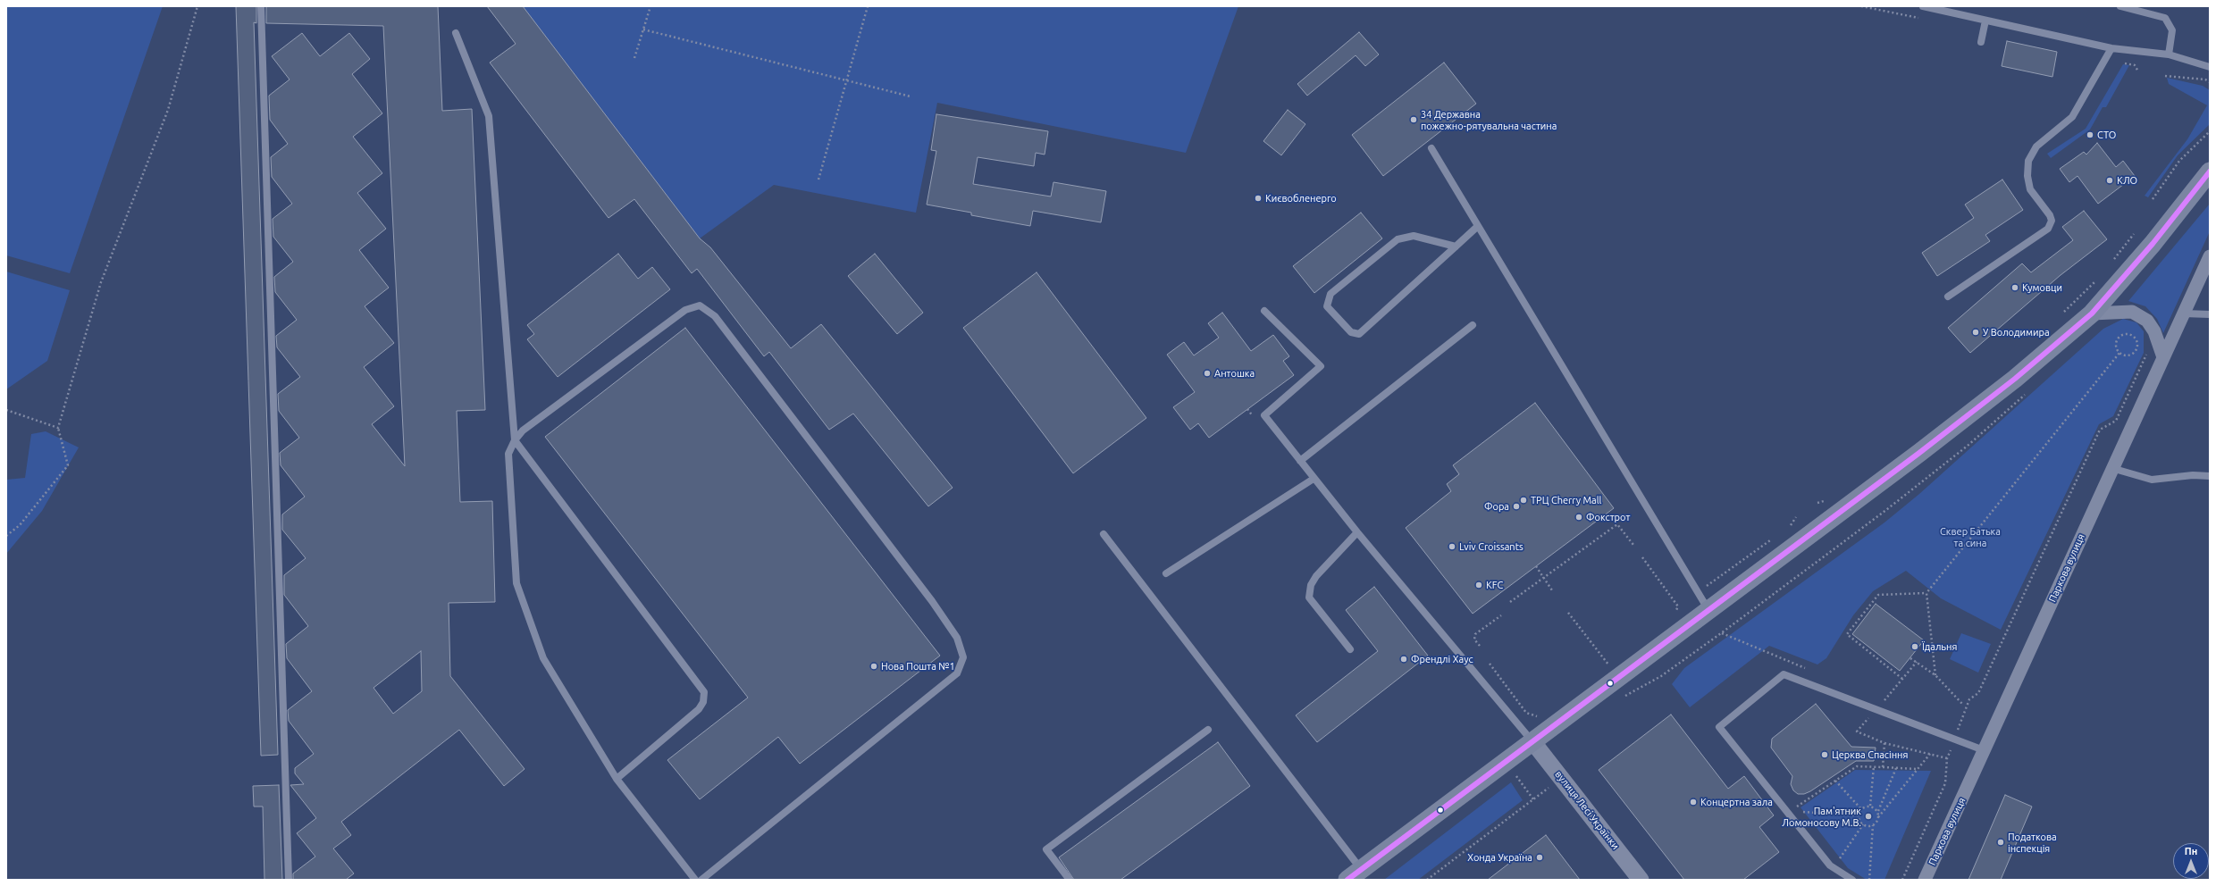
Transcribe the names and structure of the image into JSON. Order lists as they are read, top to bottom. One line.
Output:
{"streets":{"street":["Паркова вулиця","вулиця Лесі Українки"]},"parks":["Сквер Батька та сина"],"places":["34 Державна пожежно-рятувальна частина","СТО","КЛО","Києвобленерго","Кумовци","У Володимира","Антошка","ТРЦ Cherry Mall","Фора","Фокстрот","Lviv Croissants","KFC","Їдальня","Френдлі Хаус","Нова Пошта №1","Церква Спасіння","Концертна зала","Пам'ятник Ломоносову М.В.","Податкова інспекція","Хонда Україна"],"north":"top"}
